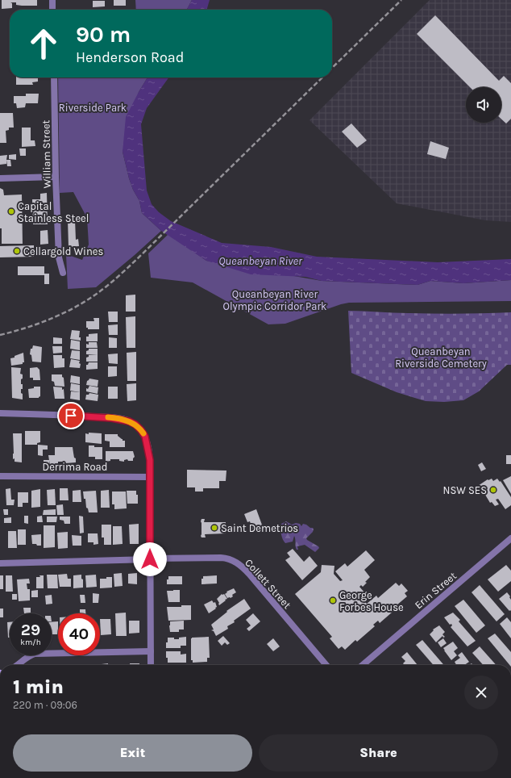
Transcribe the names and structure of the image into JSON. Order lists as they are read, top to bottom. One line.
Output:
{"streets":{"street":["William Street","Derrima Road","Collett Street","Erin Street"]},"water":["Queanbeyan River"],"parks":["Riverside Park","Queanbeyan River Olympic Corridor Park","Queanbeyan Riverside Cemetery"],"places":["Capital Stainless Steel","Cellargold Wines","NSW SES","Saint Demetrios","George Forbes House"],"page":{"turn":["90 m","Henderson Road"],"speed":"29 km/h","limit":"40","heading":["1 min","220 m · 09:06"],"buttons":["Exit","Share"]}}
